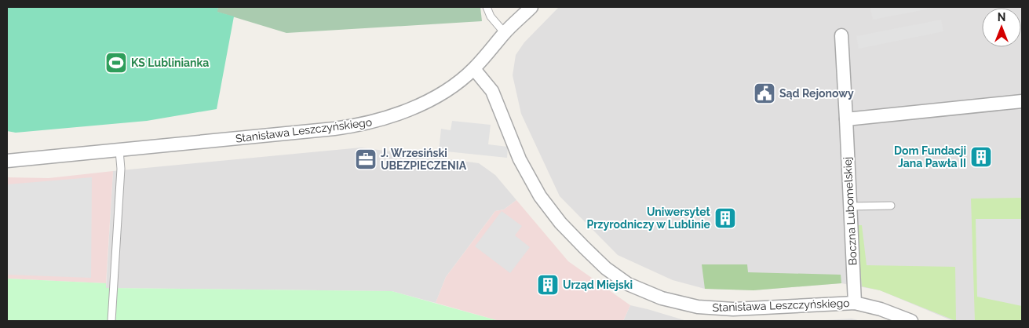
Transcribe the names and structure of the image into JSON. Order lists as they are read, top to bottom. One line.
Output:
{"streets":{"street":["Stanisława Leszczyńskiego","Boczna Lubomelskiej"]},"crossings":[["Stanisława Leszczyńskiego","Boczna Lubomelskiej"]],"places":{"sports":["KS Lublinianka"],"public building":["Sąd Rejonowy"],"building":["Dom Fundacji Jana Pawła II","Uniwersytet Przyrodniczy w Lublinie","Urząd Miejski"],"office":["J. Wrzesiński UBEZPIECZENIA"]},"north":"top"}
